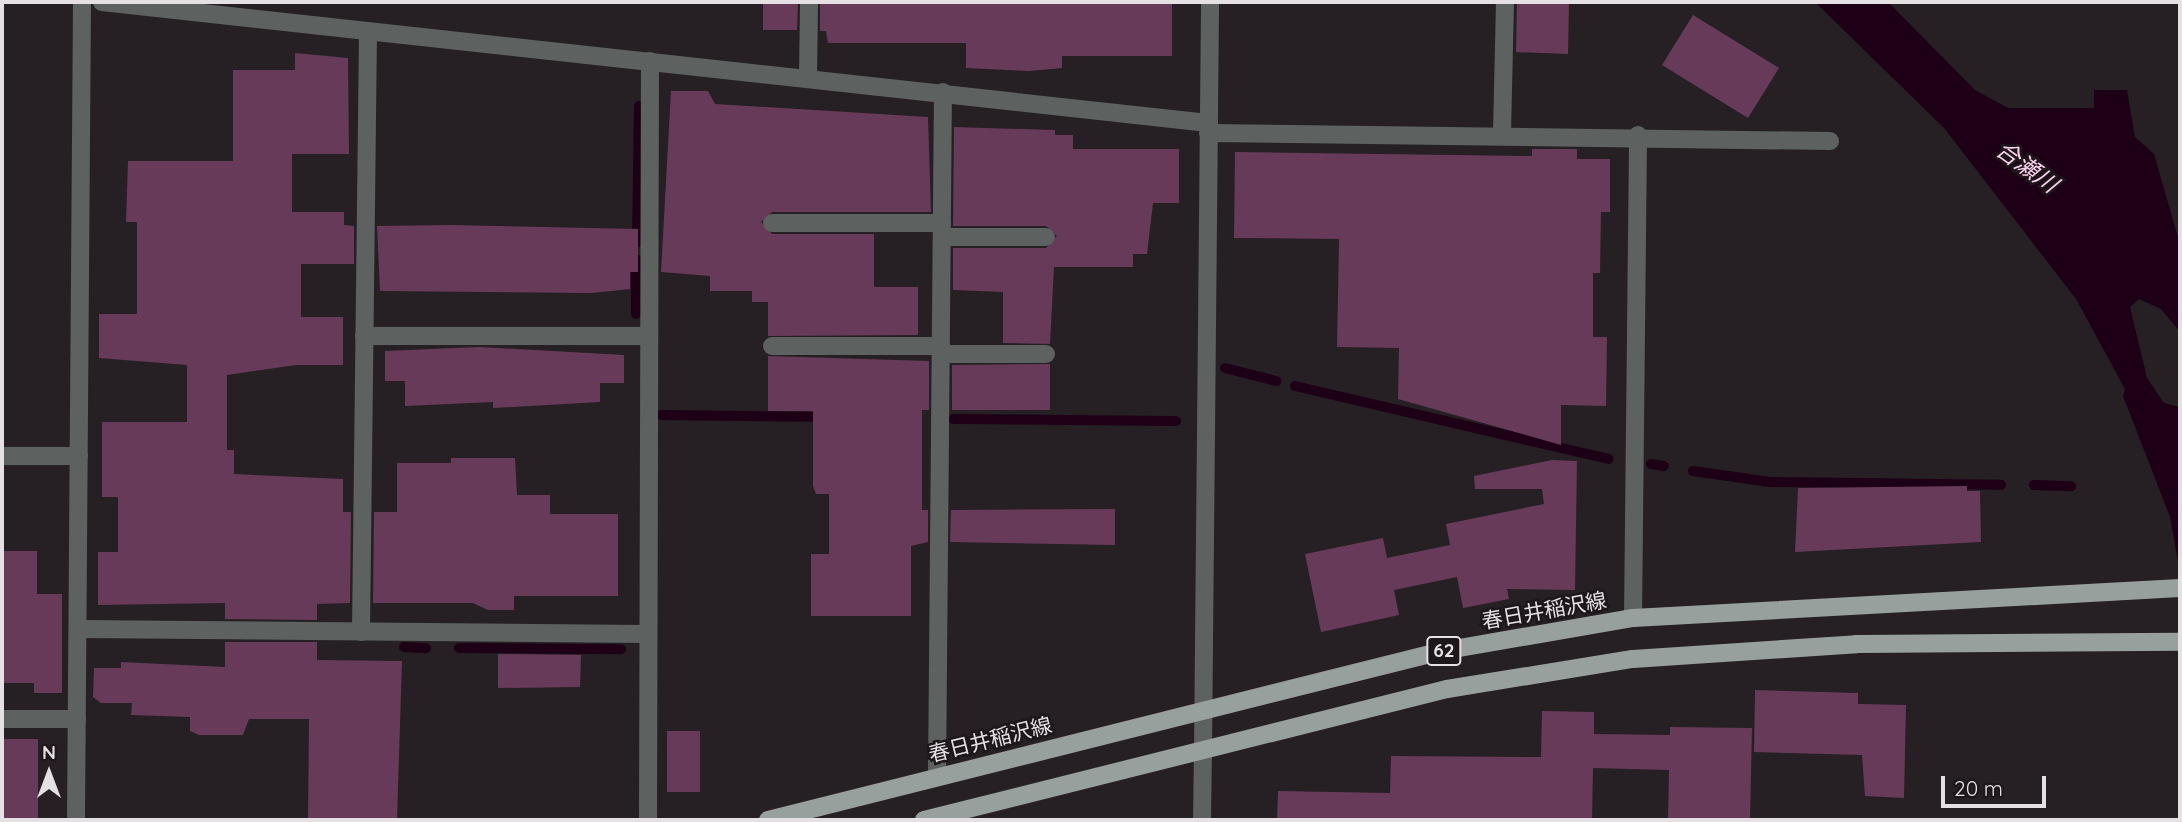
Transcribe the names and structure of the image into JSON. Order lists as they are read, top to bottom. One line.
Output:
{"streets":{"main road":["春日井稲沢線","62"]},"water":["合瀬川"],"scale_bar":"20 m","north":"top"}
